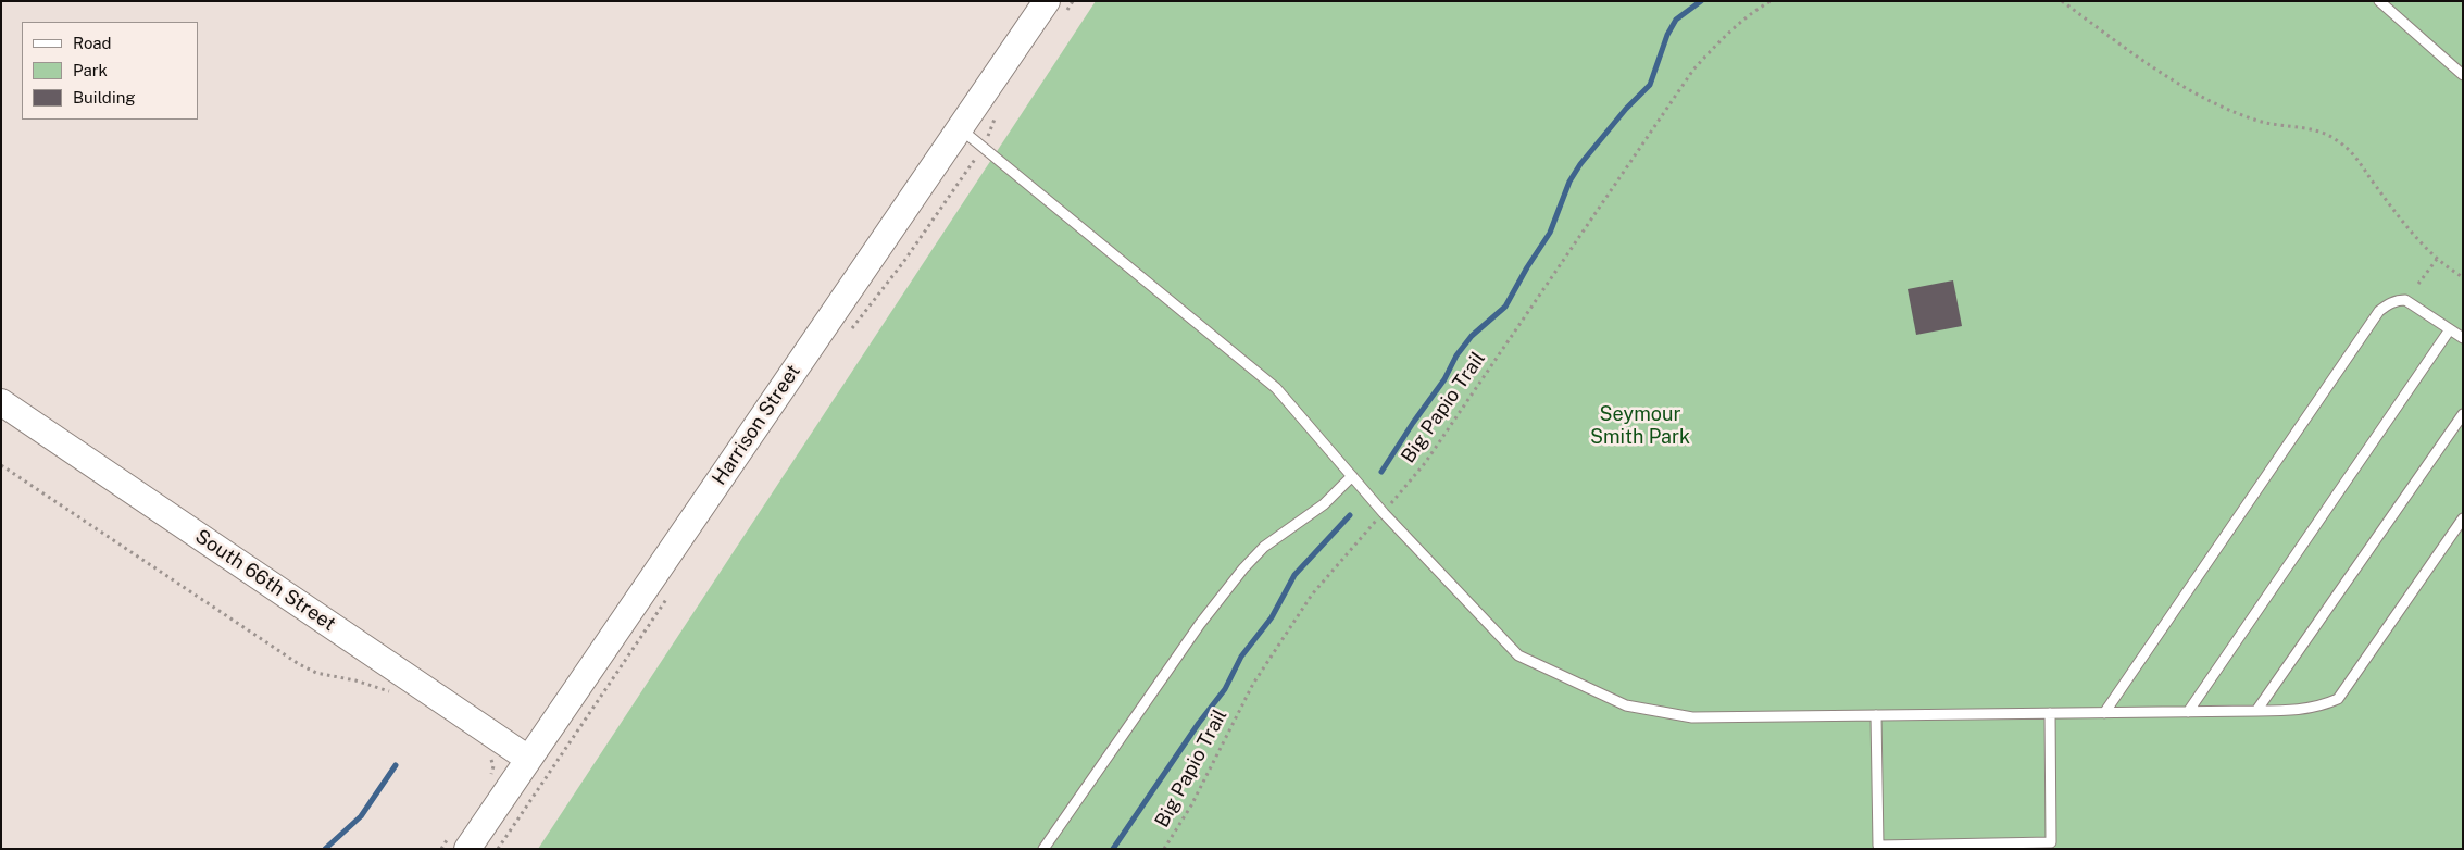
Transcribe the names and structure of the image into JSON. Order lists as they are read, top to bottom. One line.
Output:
{"streets":{"main road":["Harrison Street","South 66th Street"],"path":["Big Papio Trail"]},"crossings":[["Harrison Street","South 66th Street"]],"parks":["Seymour Smith Park"],"legend":["Road","Park","Building"]}
